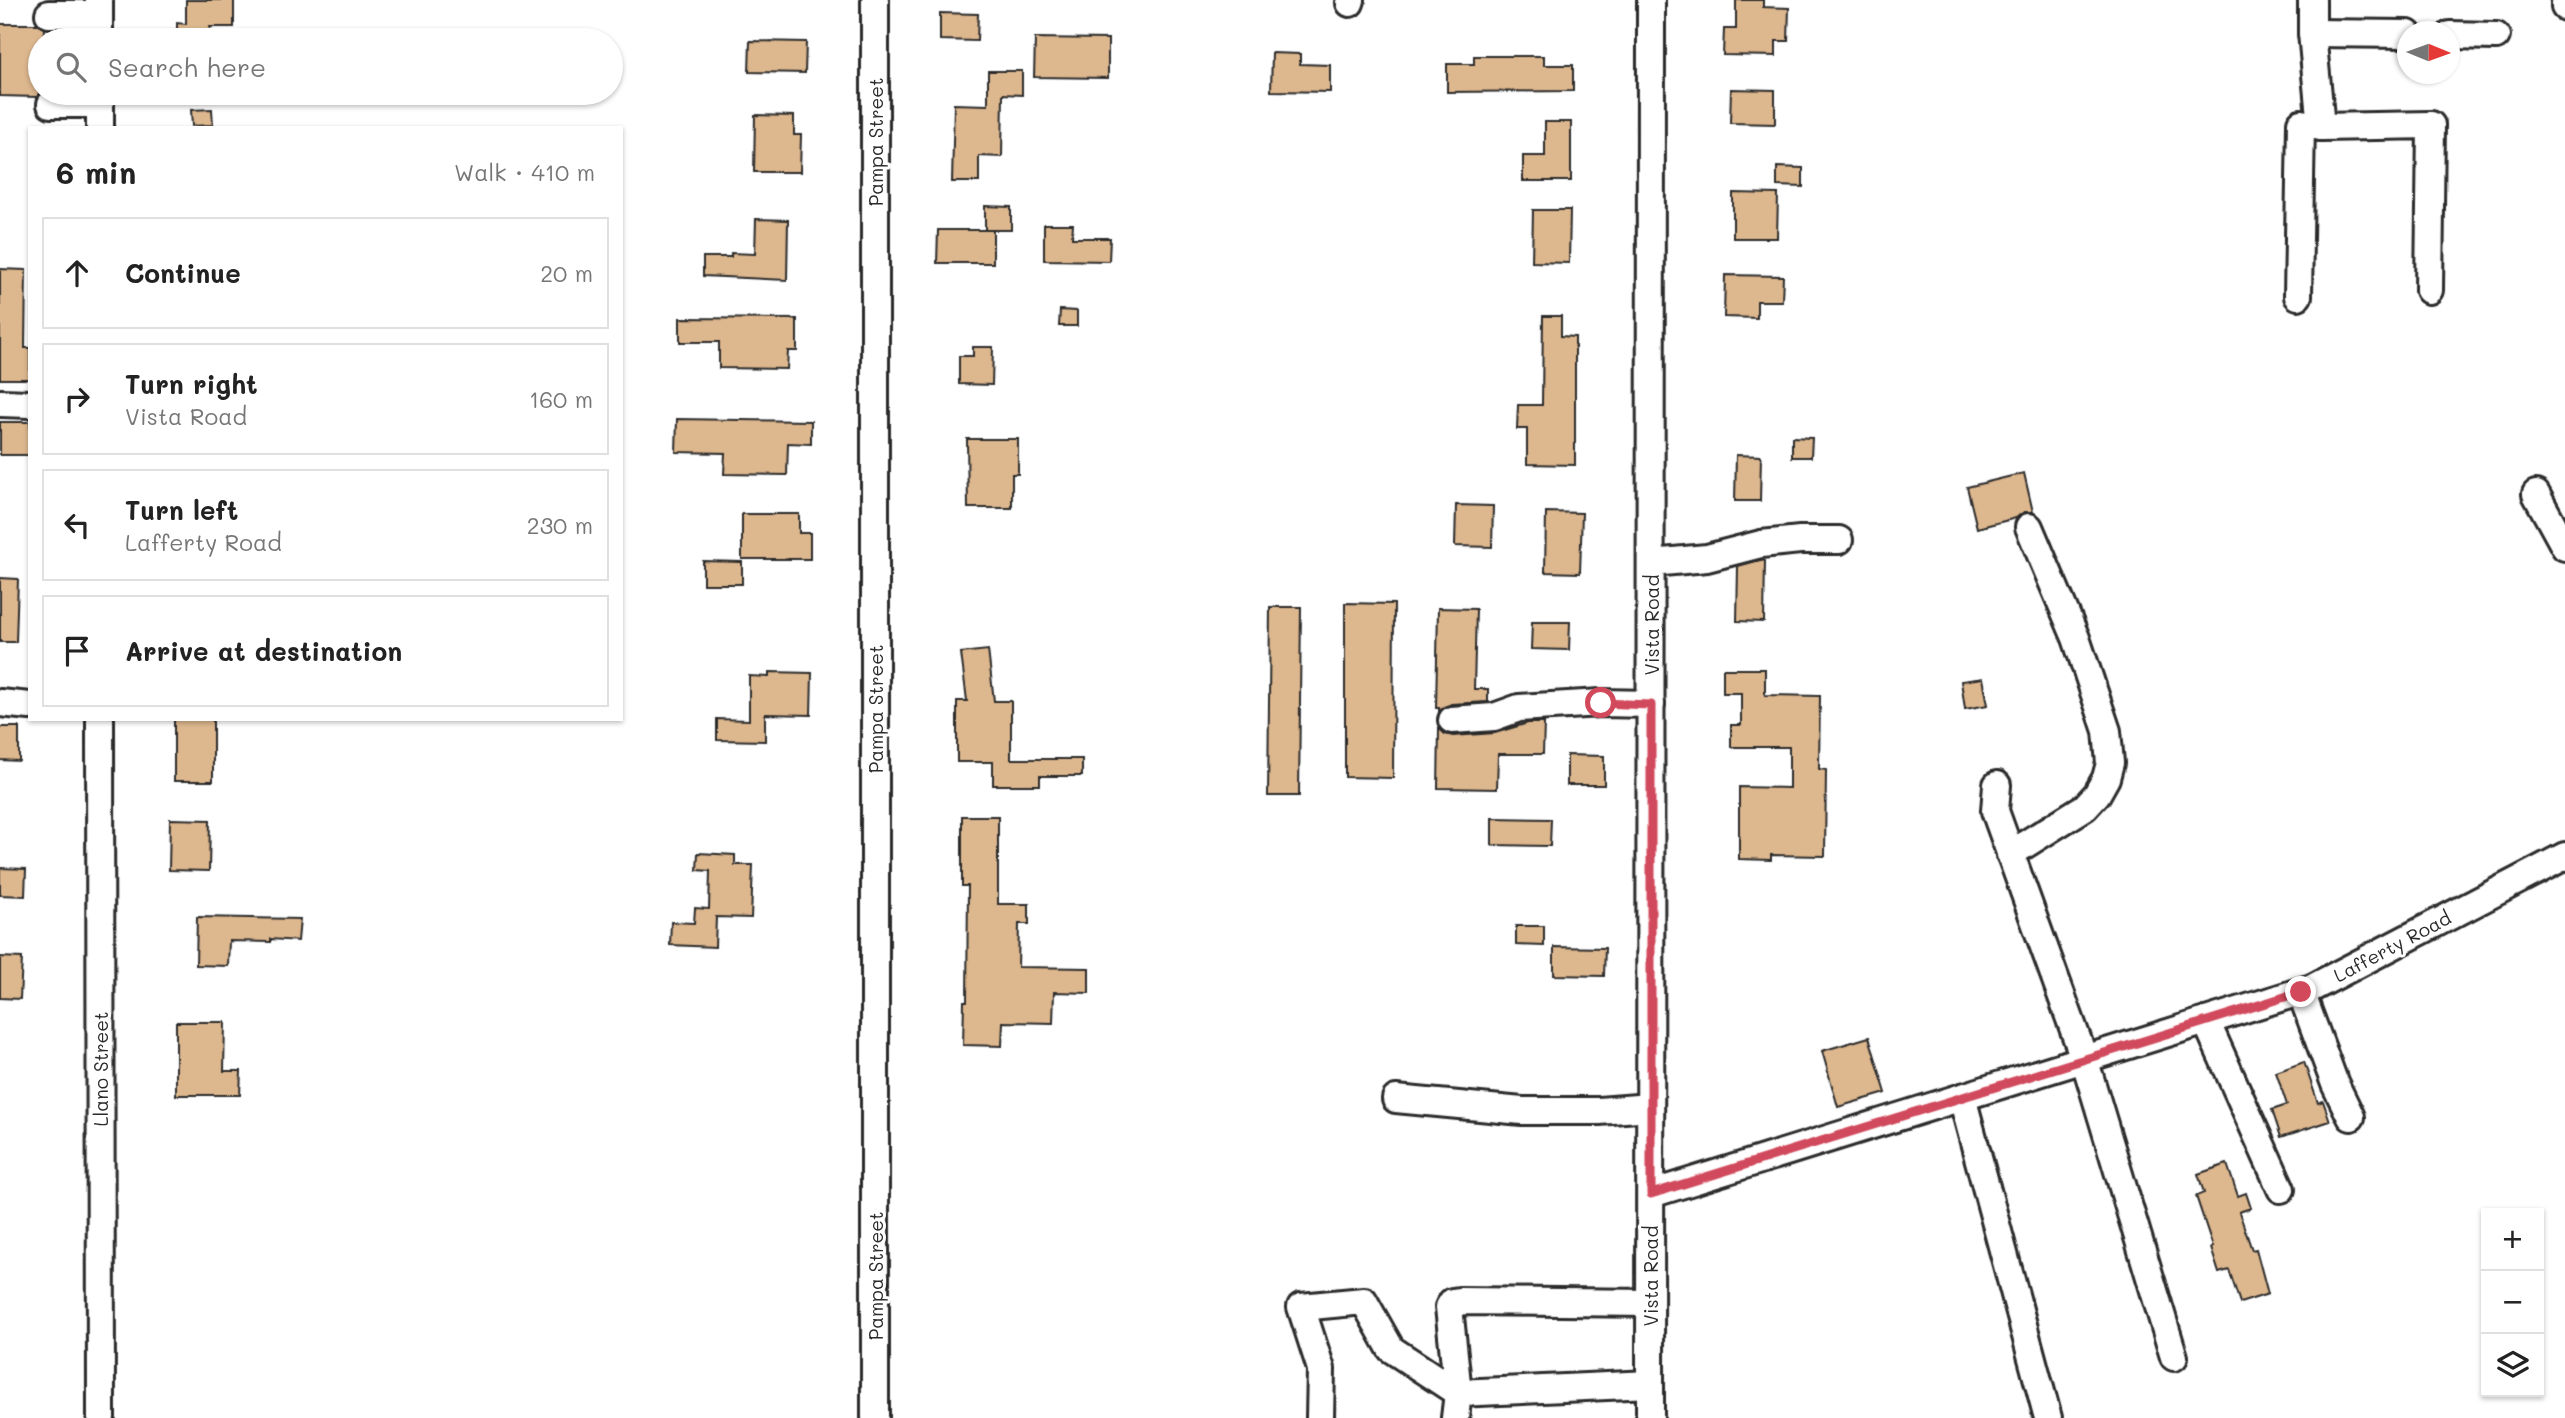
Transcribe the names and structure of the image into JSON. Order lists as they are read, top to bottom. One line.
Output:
{"streets":{"street":["Pampa Street","Vista Road","Lafferty Road","Llano Street"]},"crossings":[["Vista Road","Lafferty Road"]],"north":"right","page":{"search":"Search here","heading":["6 min","Walk · 410 m"],"list":[["Continue","20 m"],["Turn right","Vista Road","160 m"],["Turn left","Lafferty Road","230 m"],"Arrive at destination"],"map_buttons":["+","−"]}}
